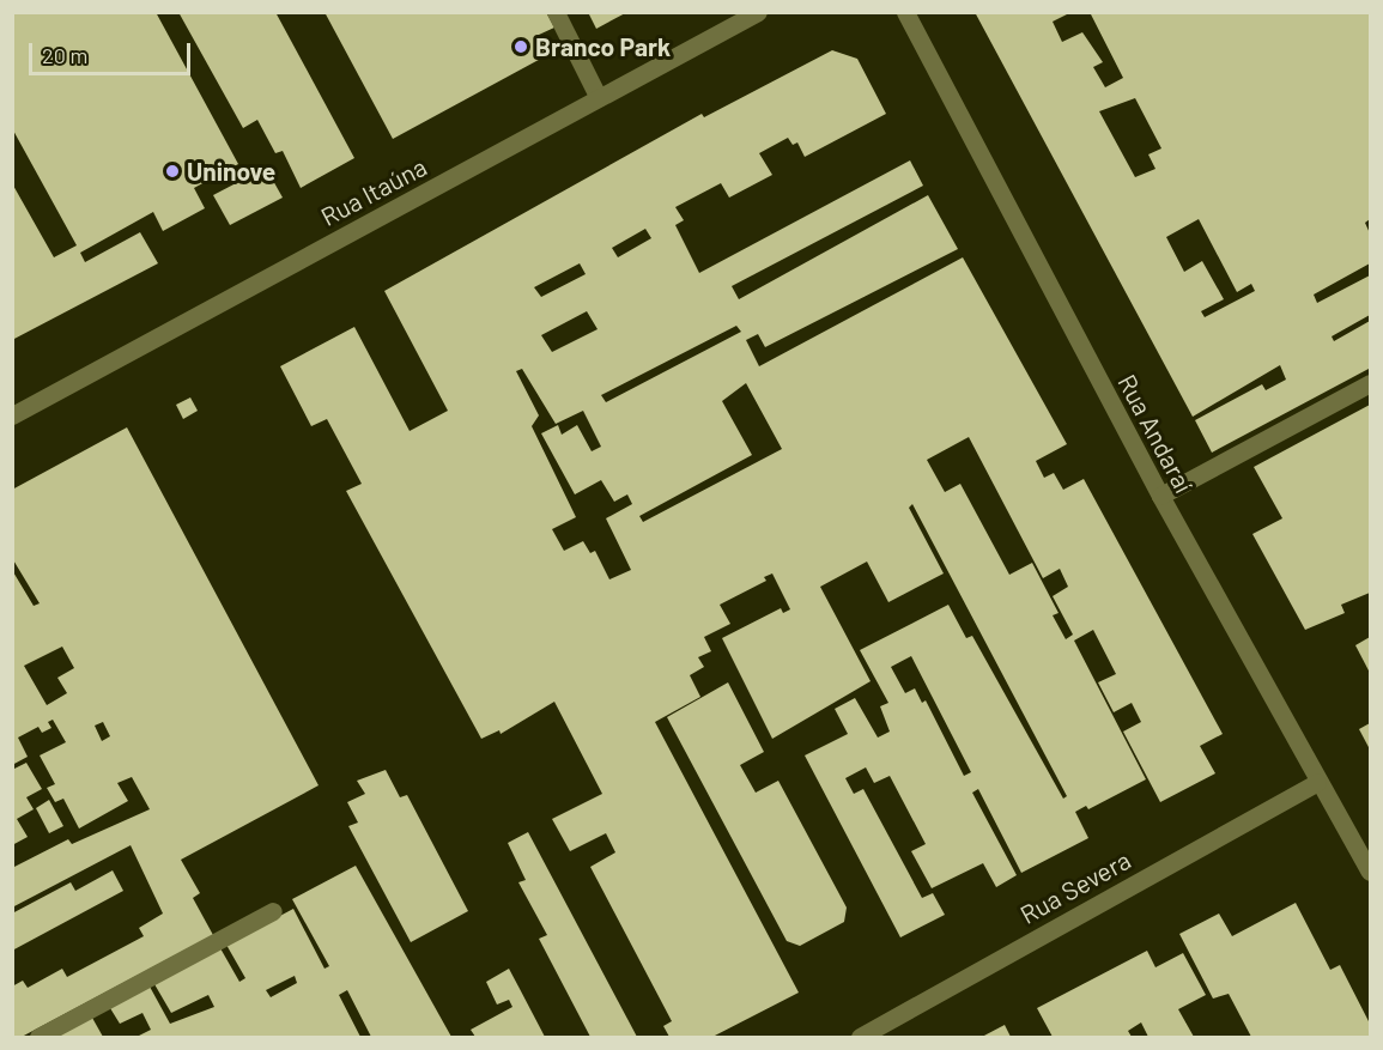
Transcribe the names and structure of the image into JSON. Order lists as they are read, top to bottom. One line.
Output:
{"streets":{"street":["Rua Itaúna","Rua Andaraí","Rua Severa"]},"crossings":[["Rua Andaraí","Rua Severa"]],"places":["Branco Park","Uninove"],"scale_bar":"20 m"}
